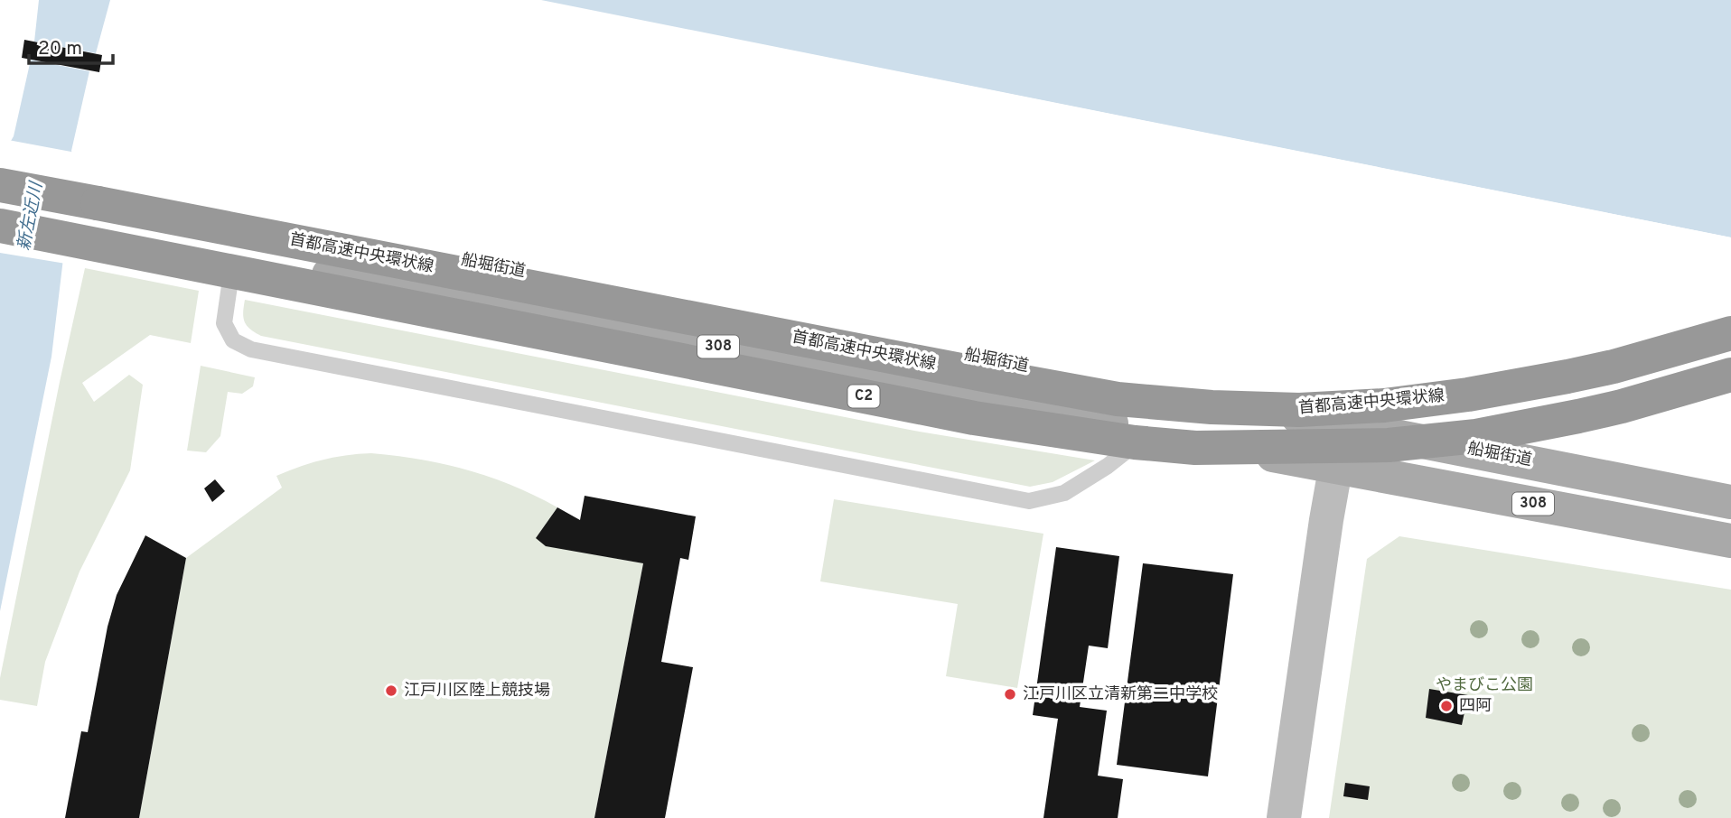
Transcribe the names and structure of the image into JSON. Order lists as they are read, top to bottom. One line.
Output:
{"streets":{"highway":["首都高速中央環状線","C2"],"main road":["船堀街道","308"]},"water":["新左近川"],"parks":["やまびこ公園"],"places":["江戸川区陸上競技場","江戸川区立清新第二中学校","四阿"],"scale_bar":"20 m"}
